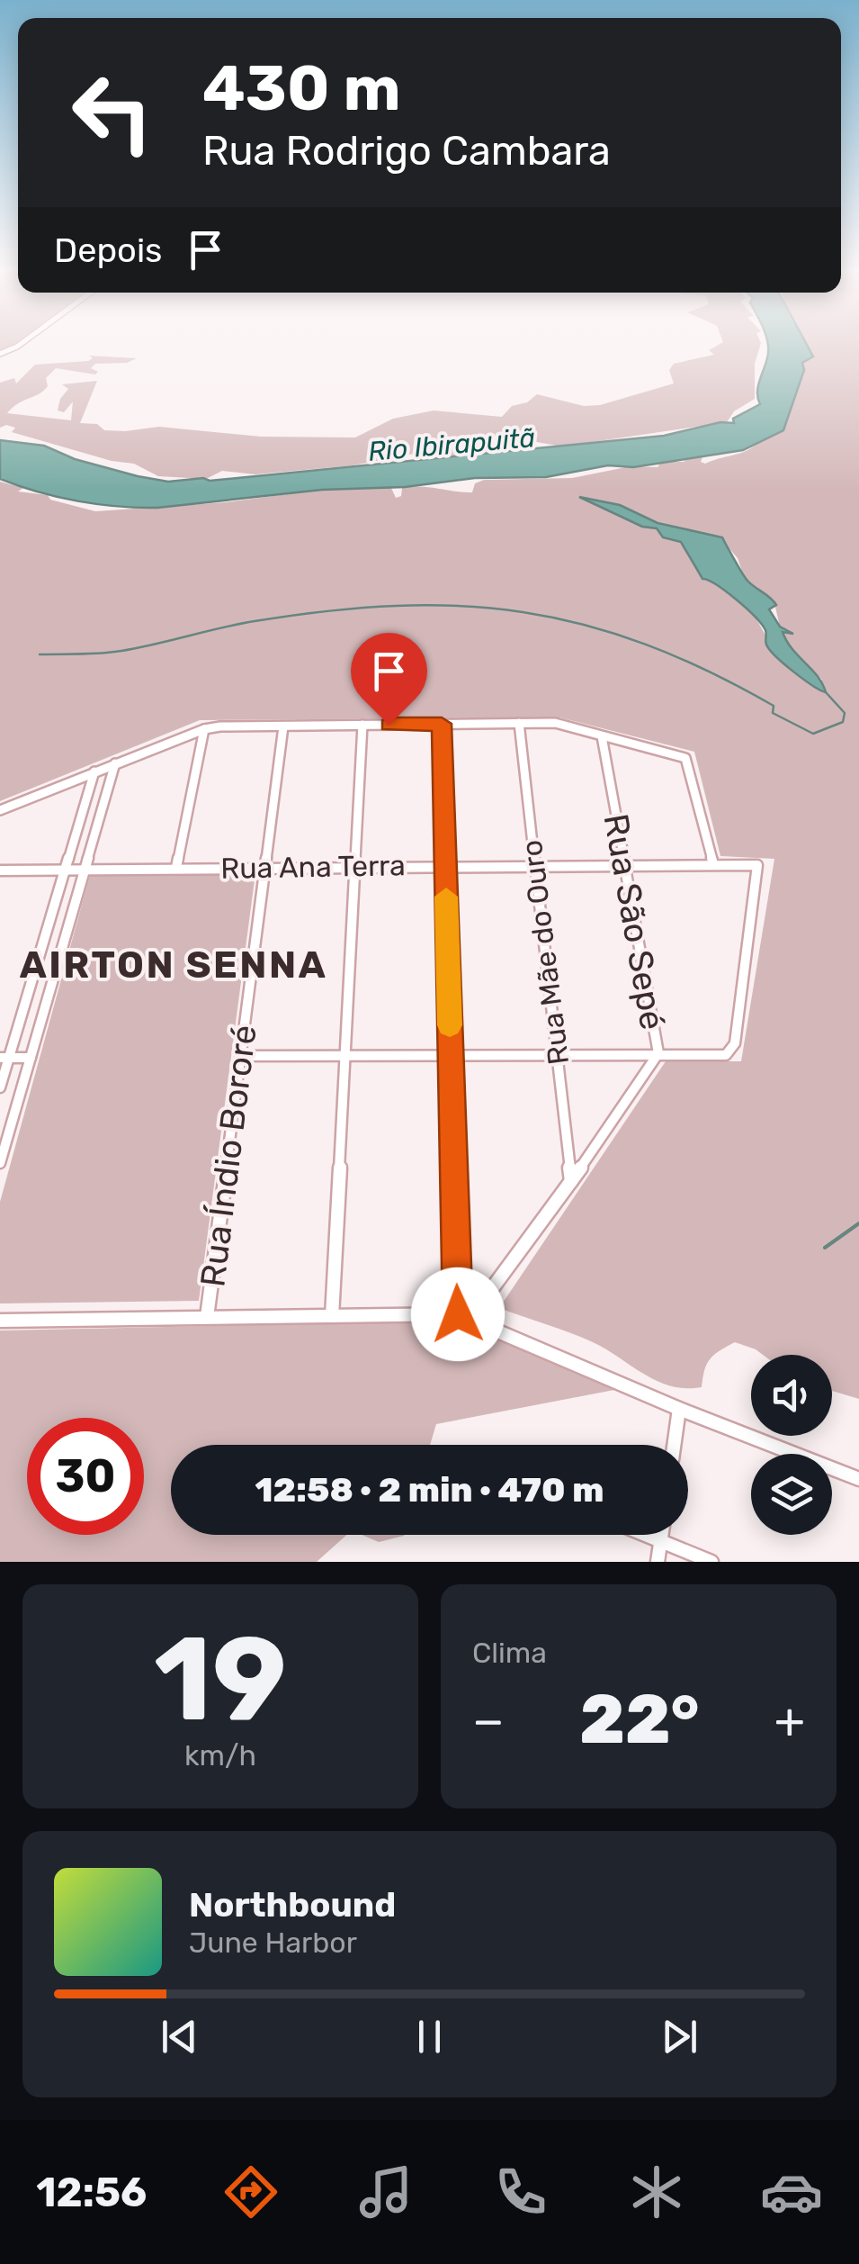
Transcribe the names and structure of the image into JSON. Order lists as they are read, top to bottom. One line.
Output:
{"streets":{"street":["Rua Ana Terra","Rua São Sepé","Rua Mãe do Ouro","Rua Índio Bororé"]},"crossings":[["Rua Ana Terra","Rua São Sepé"],["Rua Ana Terra","Rua Mãe do Ouro"],["Rua Ana Terra","Rua Índio Bororé"],["Rua São Sepé","Rua Mãe do Ouro"]],"districts":["AIRTON SENNA"],"water":["Rio Ibirapuitã"],"page":{"turn":["430 m","Rua Rodrigo Cambara"],"then":"Depois","limit":"30","trip":"12:58 · 2 min · 470 m","tile":[["19","km/h"],"Clima"],"heat":["−","22°","+"],"song":["Northbound","June Harbor"],"tabs":"12:56"}}
